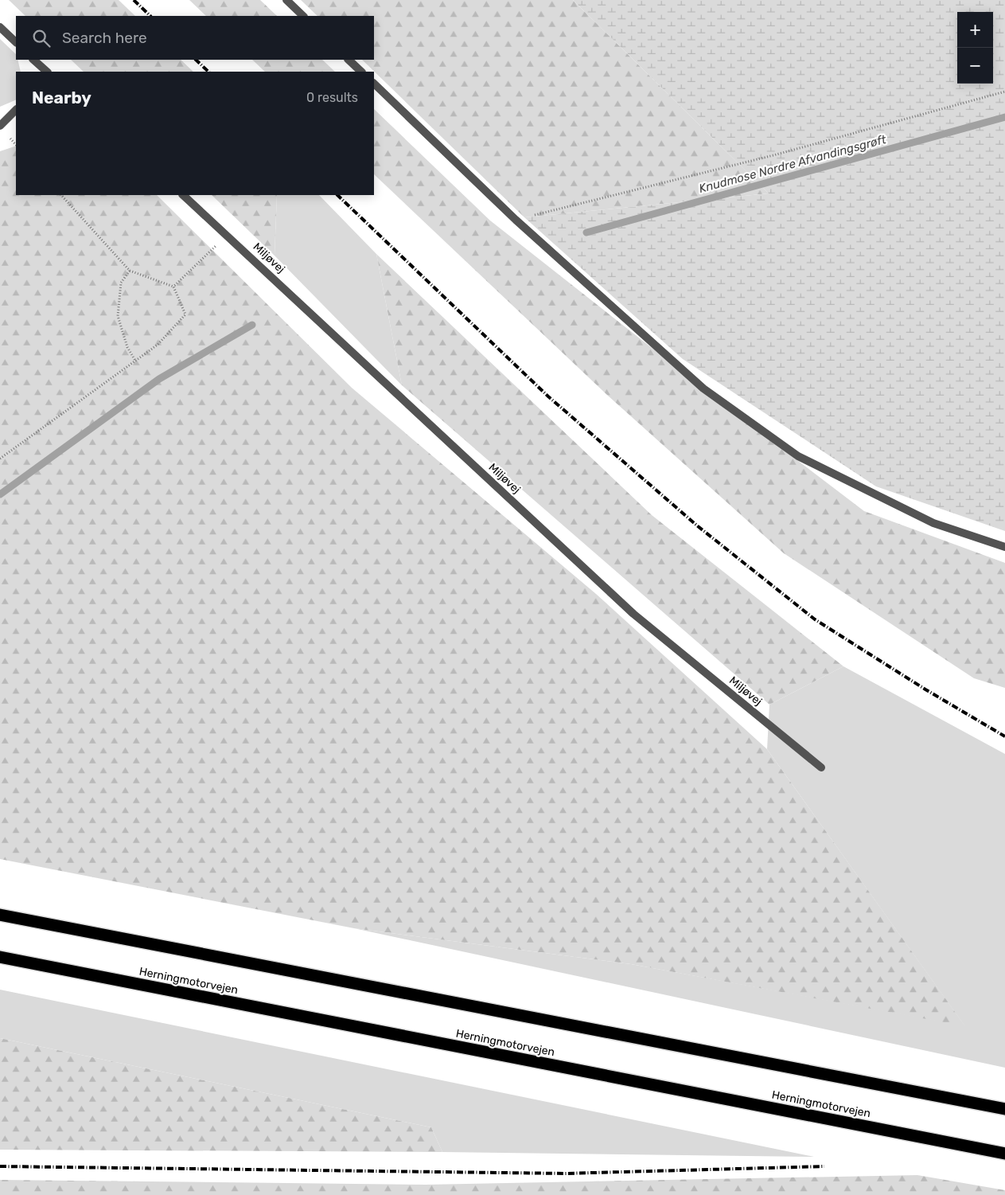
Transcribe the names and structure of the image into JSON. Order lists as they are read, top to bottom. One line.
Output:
{"streets":{"highway":["Herningmotorvejen"],"street":["Miljøvej"]},"water":["Knudmose Nordre Afvandingsgrøft"],"page":{"map_buttons":["+","−"],"search":"Search here","heading":["Nearby","0 results"]}}
